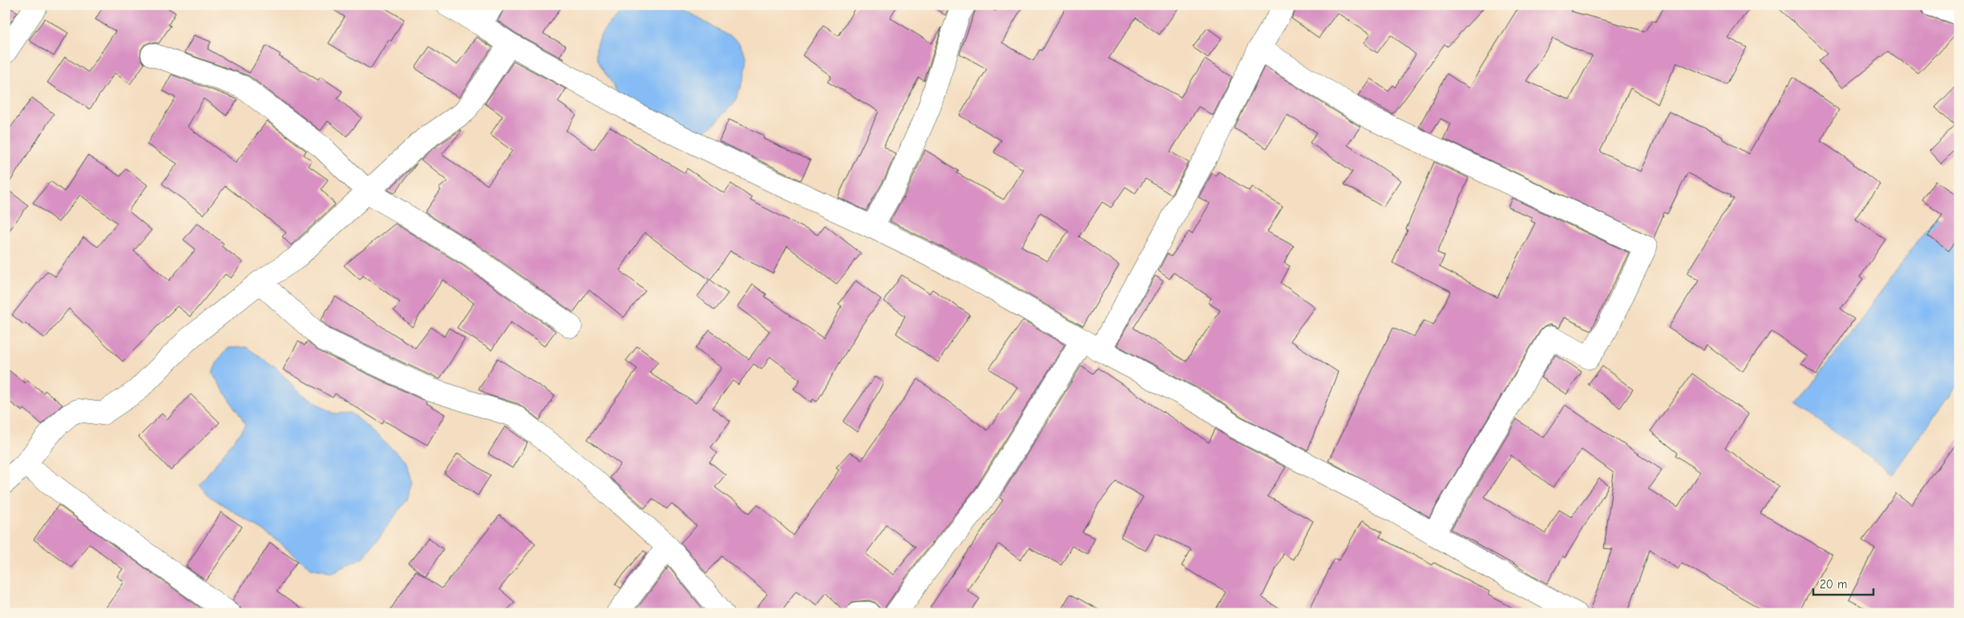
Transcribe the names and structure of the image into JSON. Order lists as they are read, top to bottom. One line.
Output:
{"scale_bar":"20 m"}
